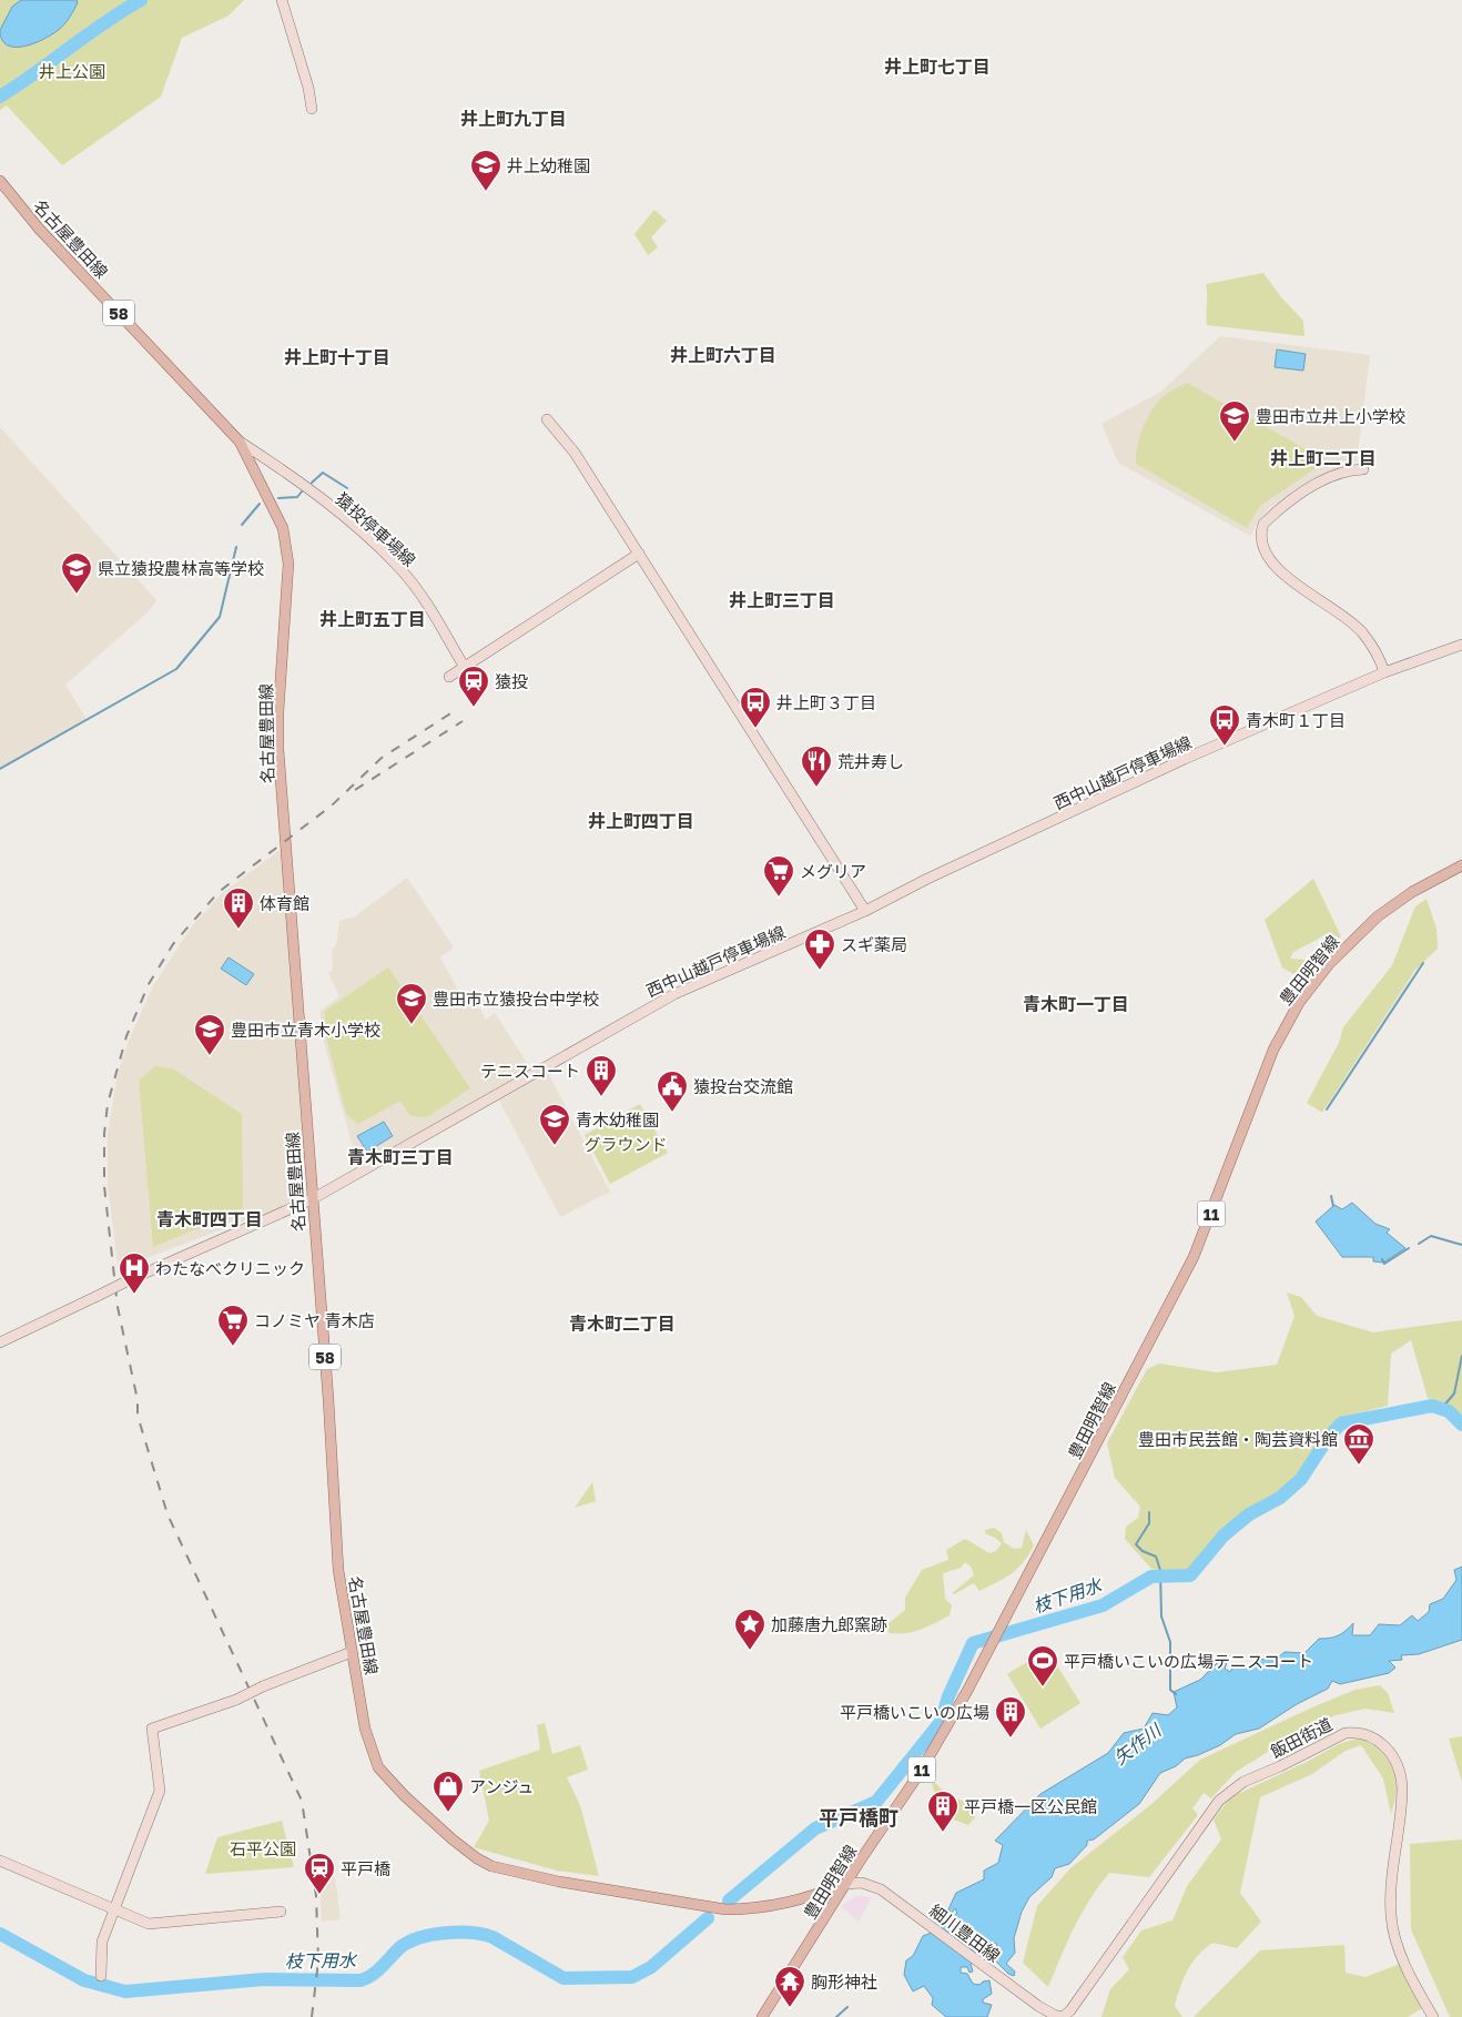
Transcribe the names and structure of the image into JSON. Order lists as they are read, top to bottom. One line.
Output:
{"streets":{"main road":["名古屋豊田線","58","豊田明智線","11"],"street":["猿投停車場線","西中山越戸停車場線","飯田街道","細川豊田線"]},"crossings":[["名古屋豊田線","猿投停車場線"],["名古屋豊田線","西中山越戸停車場線"],["名古屋豊田線","豊田明智線"],["名古屋豊田線","細川豊田線"],["豊田明智線","細川豊田線"],["飯田街道","細川豊田線"]],"districts":["井上町七丁目","井上町九丁目","井上町六丁目","井上町十丁目","井上町二丁目","井上町三丁目","井上町五丁目","井上町四丁目","青木町一丁目","青木町三丁目","青木町四丁目","青木町二丁目","平戸橋町"],"water":["枝下用水","矢作川"],"parks":["井上公園","グラウンド","石平公園"],"places":{"school or university":["井上幼稚園","豊田市立井上小学校","県立猿投農林高等学校","豊田市立猿投台中学校","豊田市立青木小学校","青木幼稚園"],"station":["猿投","平戸橋"],"bus stop":["井上町３丁目","青木町１丁目"],"restaurant":["荒井寿し"],"supermarket":["メグリア","コノミヤ 青木店"],"building":["体育館","テニスコート","平戸橋いこいの広場","平戸橋一区公民館"],"pharmacy":["スギ薬局"],"public building":["猿投台交流館"],"hospital":["わたなべクリニック"],"museum":["豊田市民芸館・陶芸資料館"],"place":["加藤唐九郎窯跡"],"sports":["平戸橋いこいの広場テニスコート"],"shop":["アンジュ"],"temple":["胸形神社"]}}
